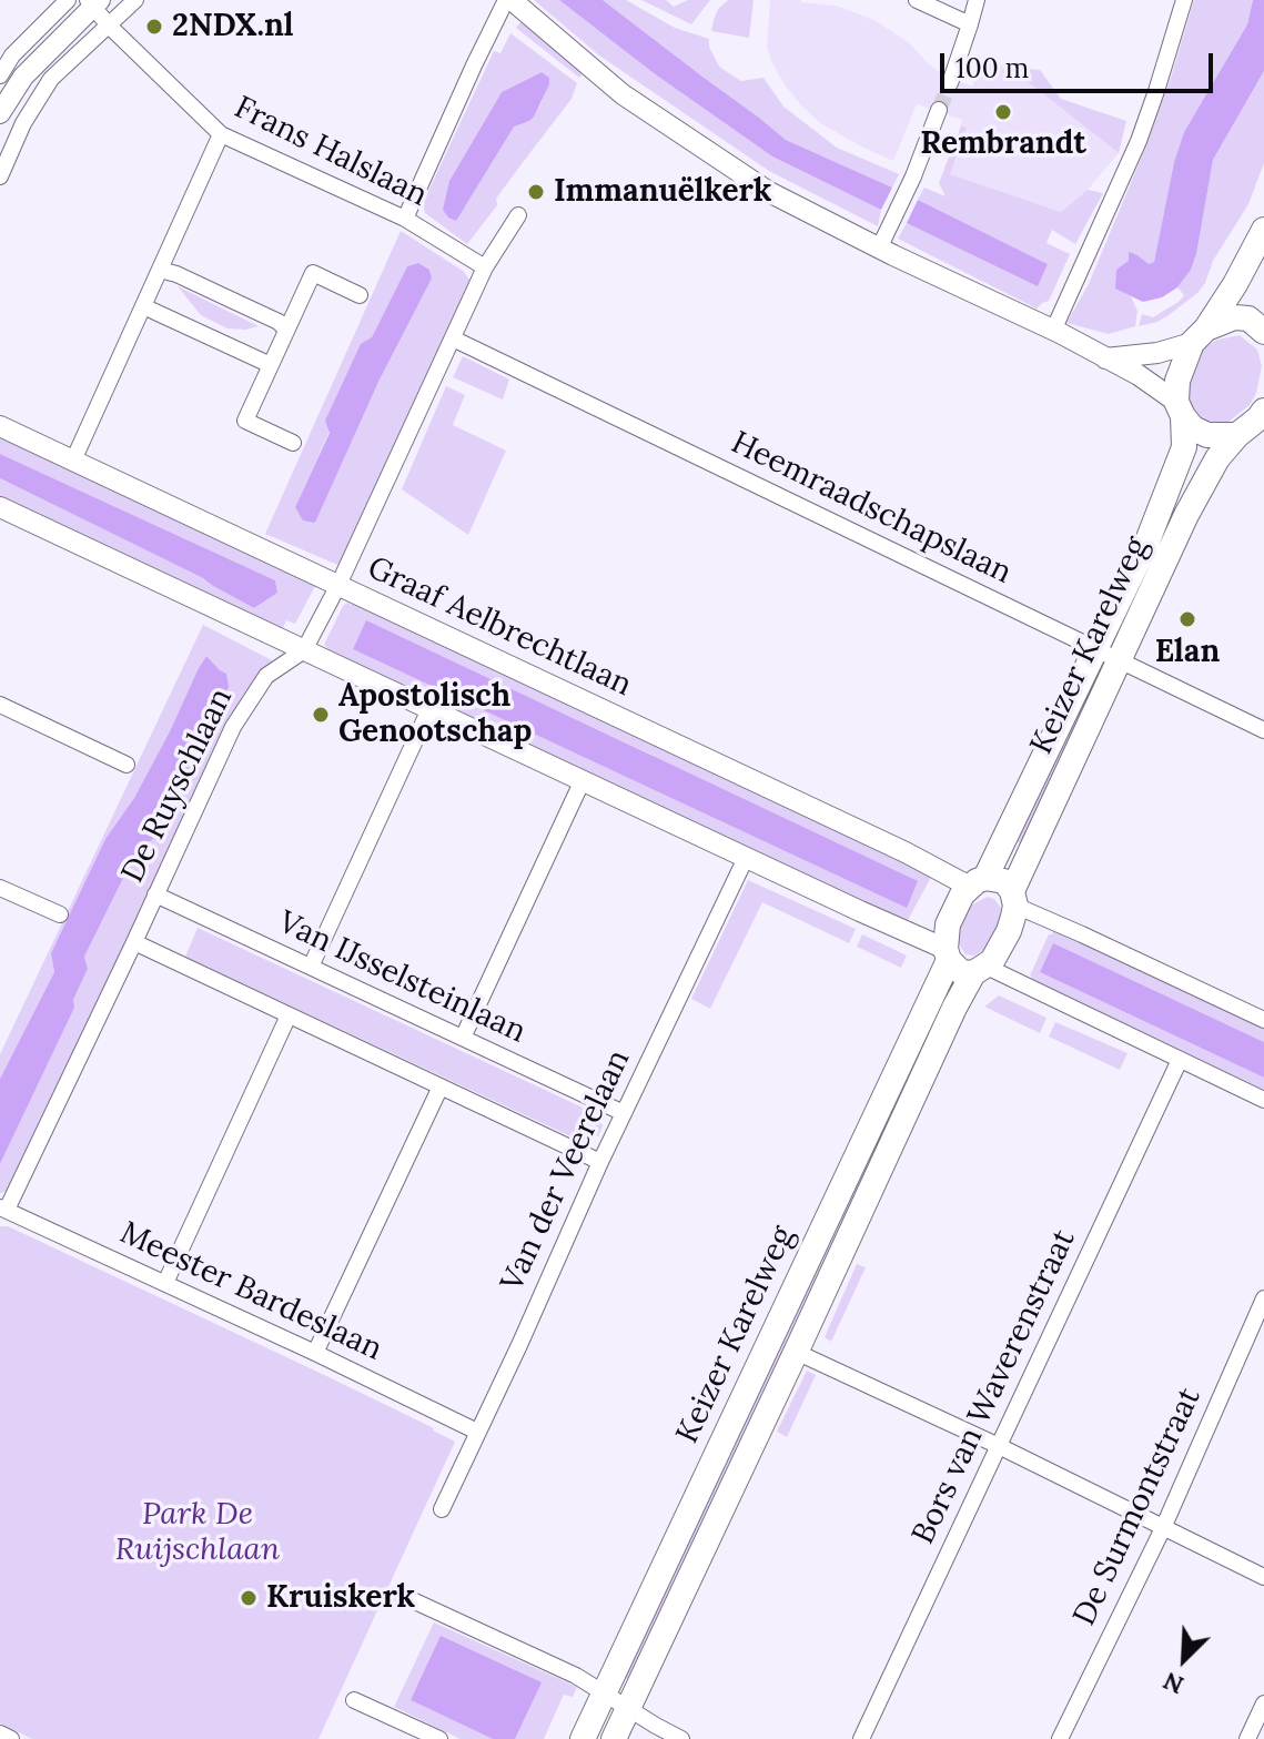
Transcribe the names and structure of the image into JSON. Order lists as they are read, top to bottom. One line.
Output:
{"streets":{"main road":["Keizer Karelweg"],"street":["Frans Halslaan","Heemraadschapslaan","Graaf Aelbrechtlaan","De Ruyschlaan","Van IJsselsteinlaan","Van der Veerelaan","Meester Bardeslaan","Bors van Waverenstraat","De Surmontstraat"]},"crossings":[["Frans Halslaan","De Ruyschlaan"],["Heemraadschapslaan","Keizer Karelweg"],["Heemraadschapslaan","De Ruyschlaan"],["Graaf Aelbrechtlaan","Keizer Karelweg"],["Graaf Aelbrechtlaan","De Ruyschlaan"],["De Ruyschlaan","Van IJsselsteinlaan"],["De Ruyschlaan","Meester Bardeslaan"],["Van IJsselsteinlaan","Van der Veerelaan"],["Van der Veerelaan","Meester Bardeslaan"]],"parks":["Park De Ruijschlaan"],"places":["2NDX.nl","Rembrandt","Immanuëlkerk","Elan","Apostolisch Genootschap","Kruiskerk"],"scale_bar":"100 m","north":"bottom left"}
